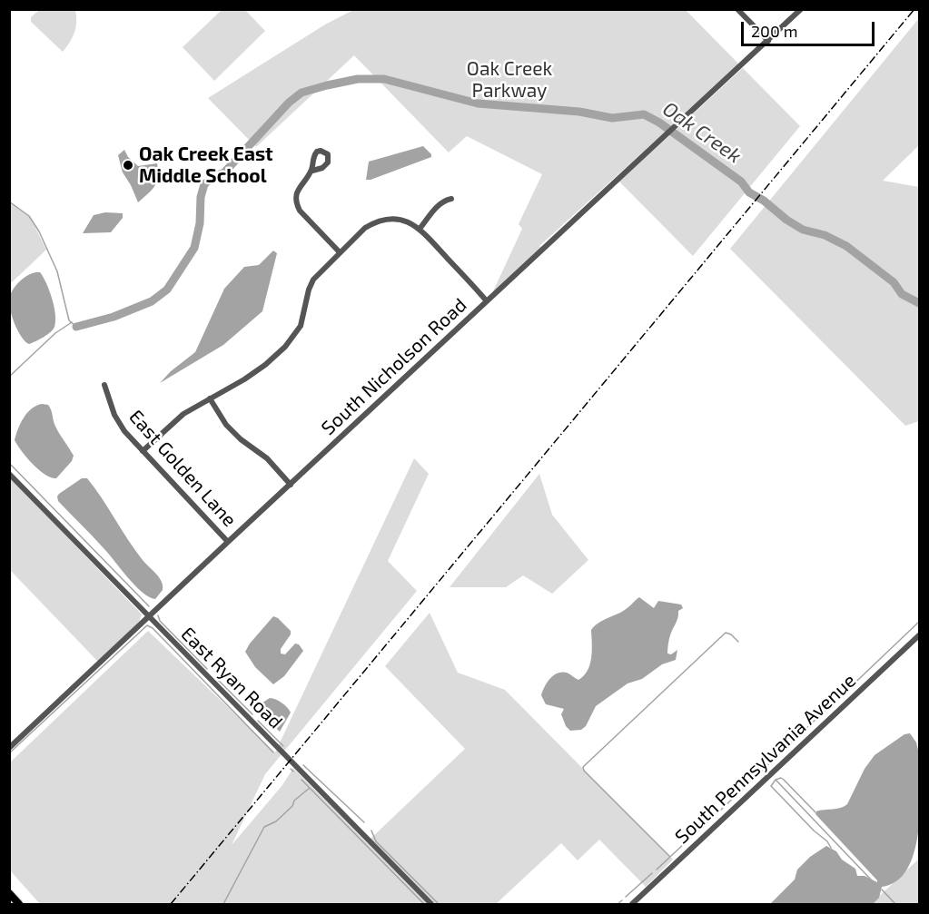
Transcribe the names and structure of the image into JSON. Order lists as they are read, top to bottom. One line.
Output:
{"streets":{"street":["South Nicholson Road","East Golden Lane","East Ryan Road","South Pennsylvania Avenue"]},"crossings":[["South Nicholson Road","East Golden Lane"],["South Nicholson Road","East Ryan Road"]],"water":["Oak Creek"],"parks":["Oak Creek Parkway"],"places":["Oak Creek East Middle School"],"scale_bar":"200 m"}
